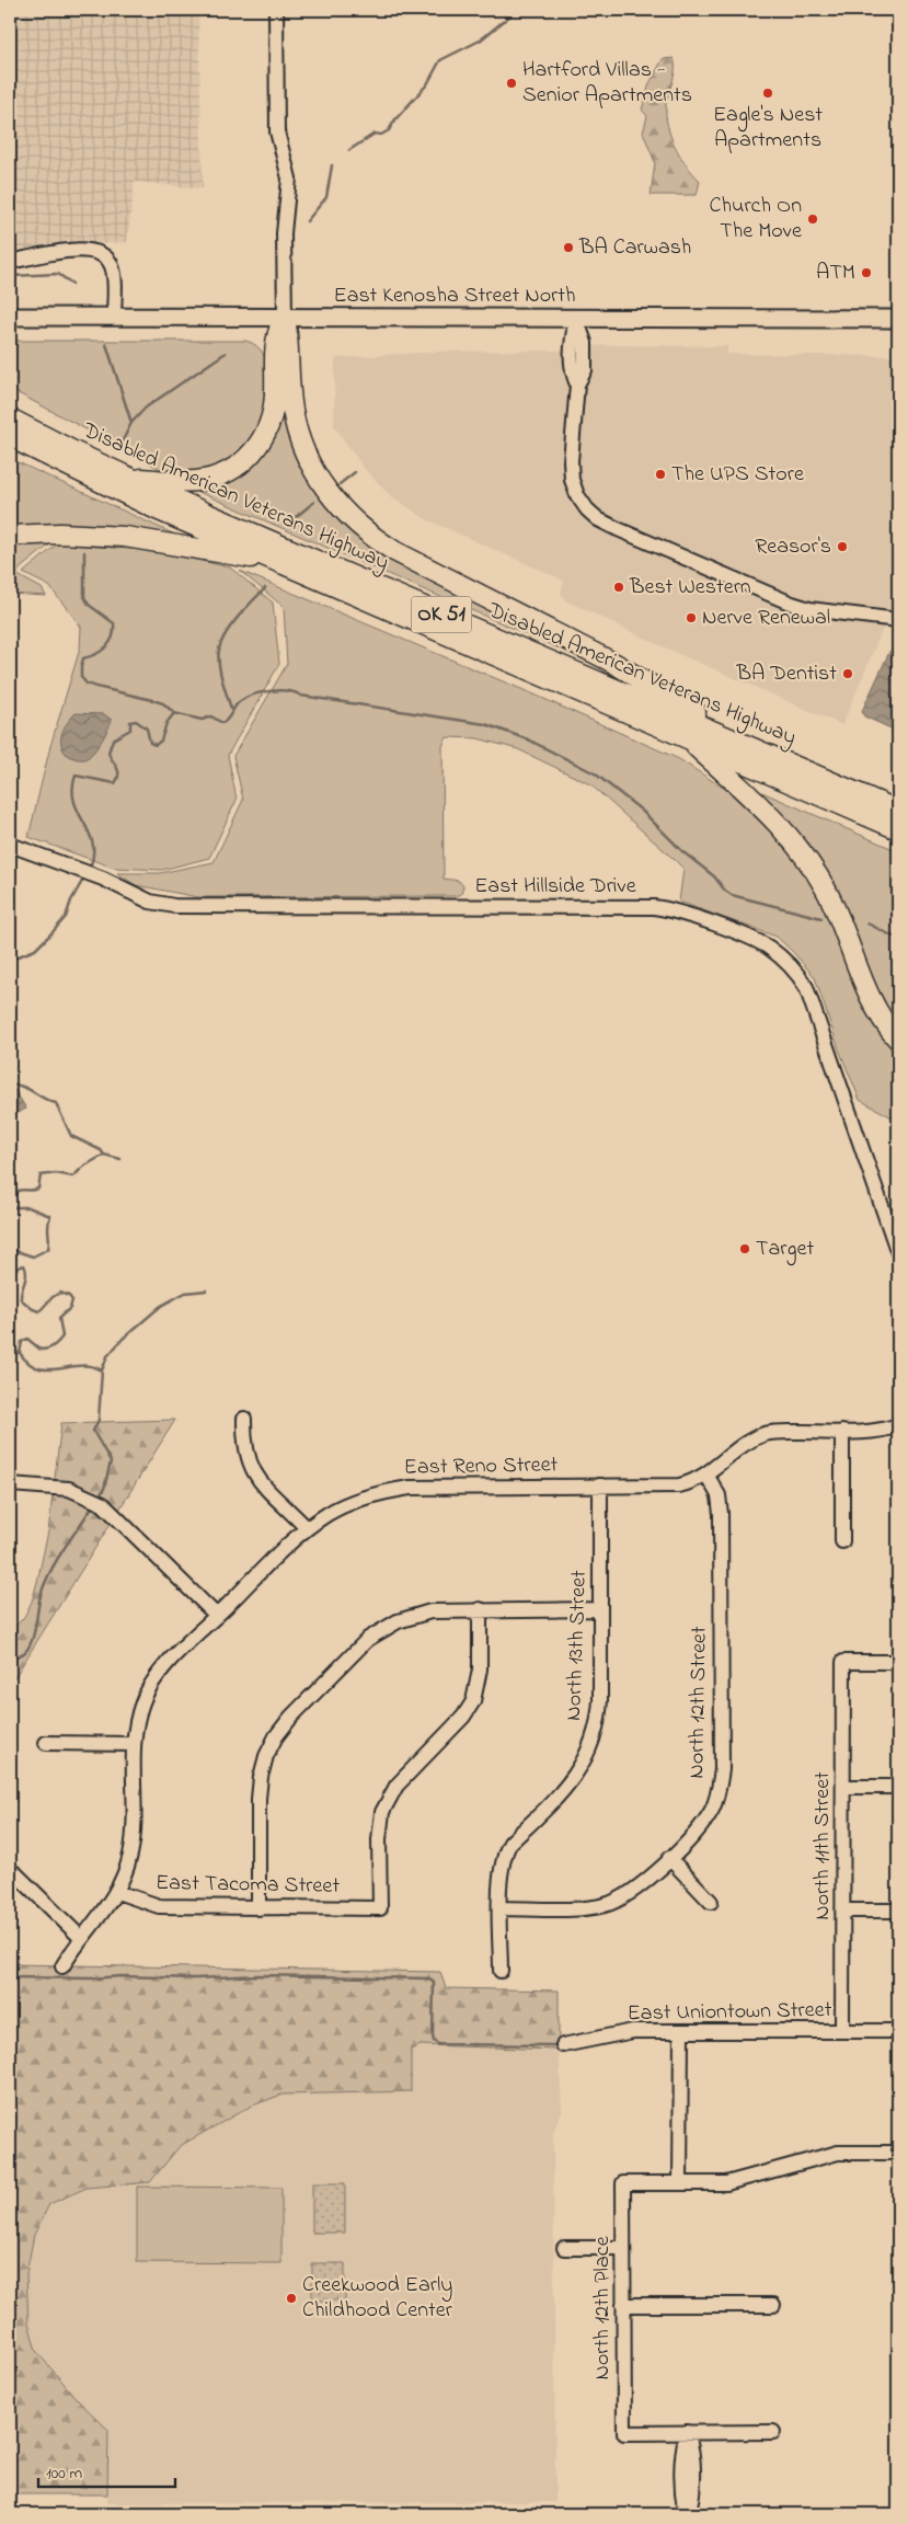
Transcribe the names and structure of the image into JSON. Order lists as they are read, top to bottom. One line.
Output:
{"streets":{"highway":["Disabled American Veterans Highway","OK 51"],"main road":["East Kenosha Street North"],"street":["East Hillside Drive","East Reno Street","North 13th Street","North 12th Street","North 11th Street","East Tacoma Street","East Uniontown Street","North 12th Place"]},"crossings":[["East Reno Street","North 13th Street"],["East Reno Street","North 12th Street"],["East Reno Street","East Tacoma Street"],["North 11th Street","East Uniontown Street"]],"places":["Hartford Villas - Senior Apartments","Eagle's Nest Apartments","Church On The Move","BA Carwash","ATM","The UPS Store","Reasor's","Best Western","Nerve Renewal","BA Dentist","Target","Creekwood Early Childhood Center"],"scale_bar":"100 m"}
